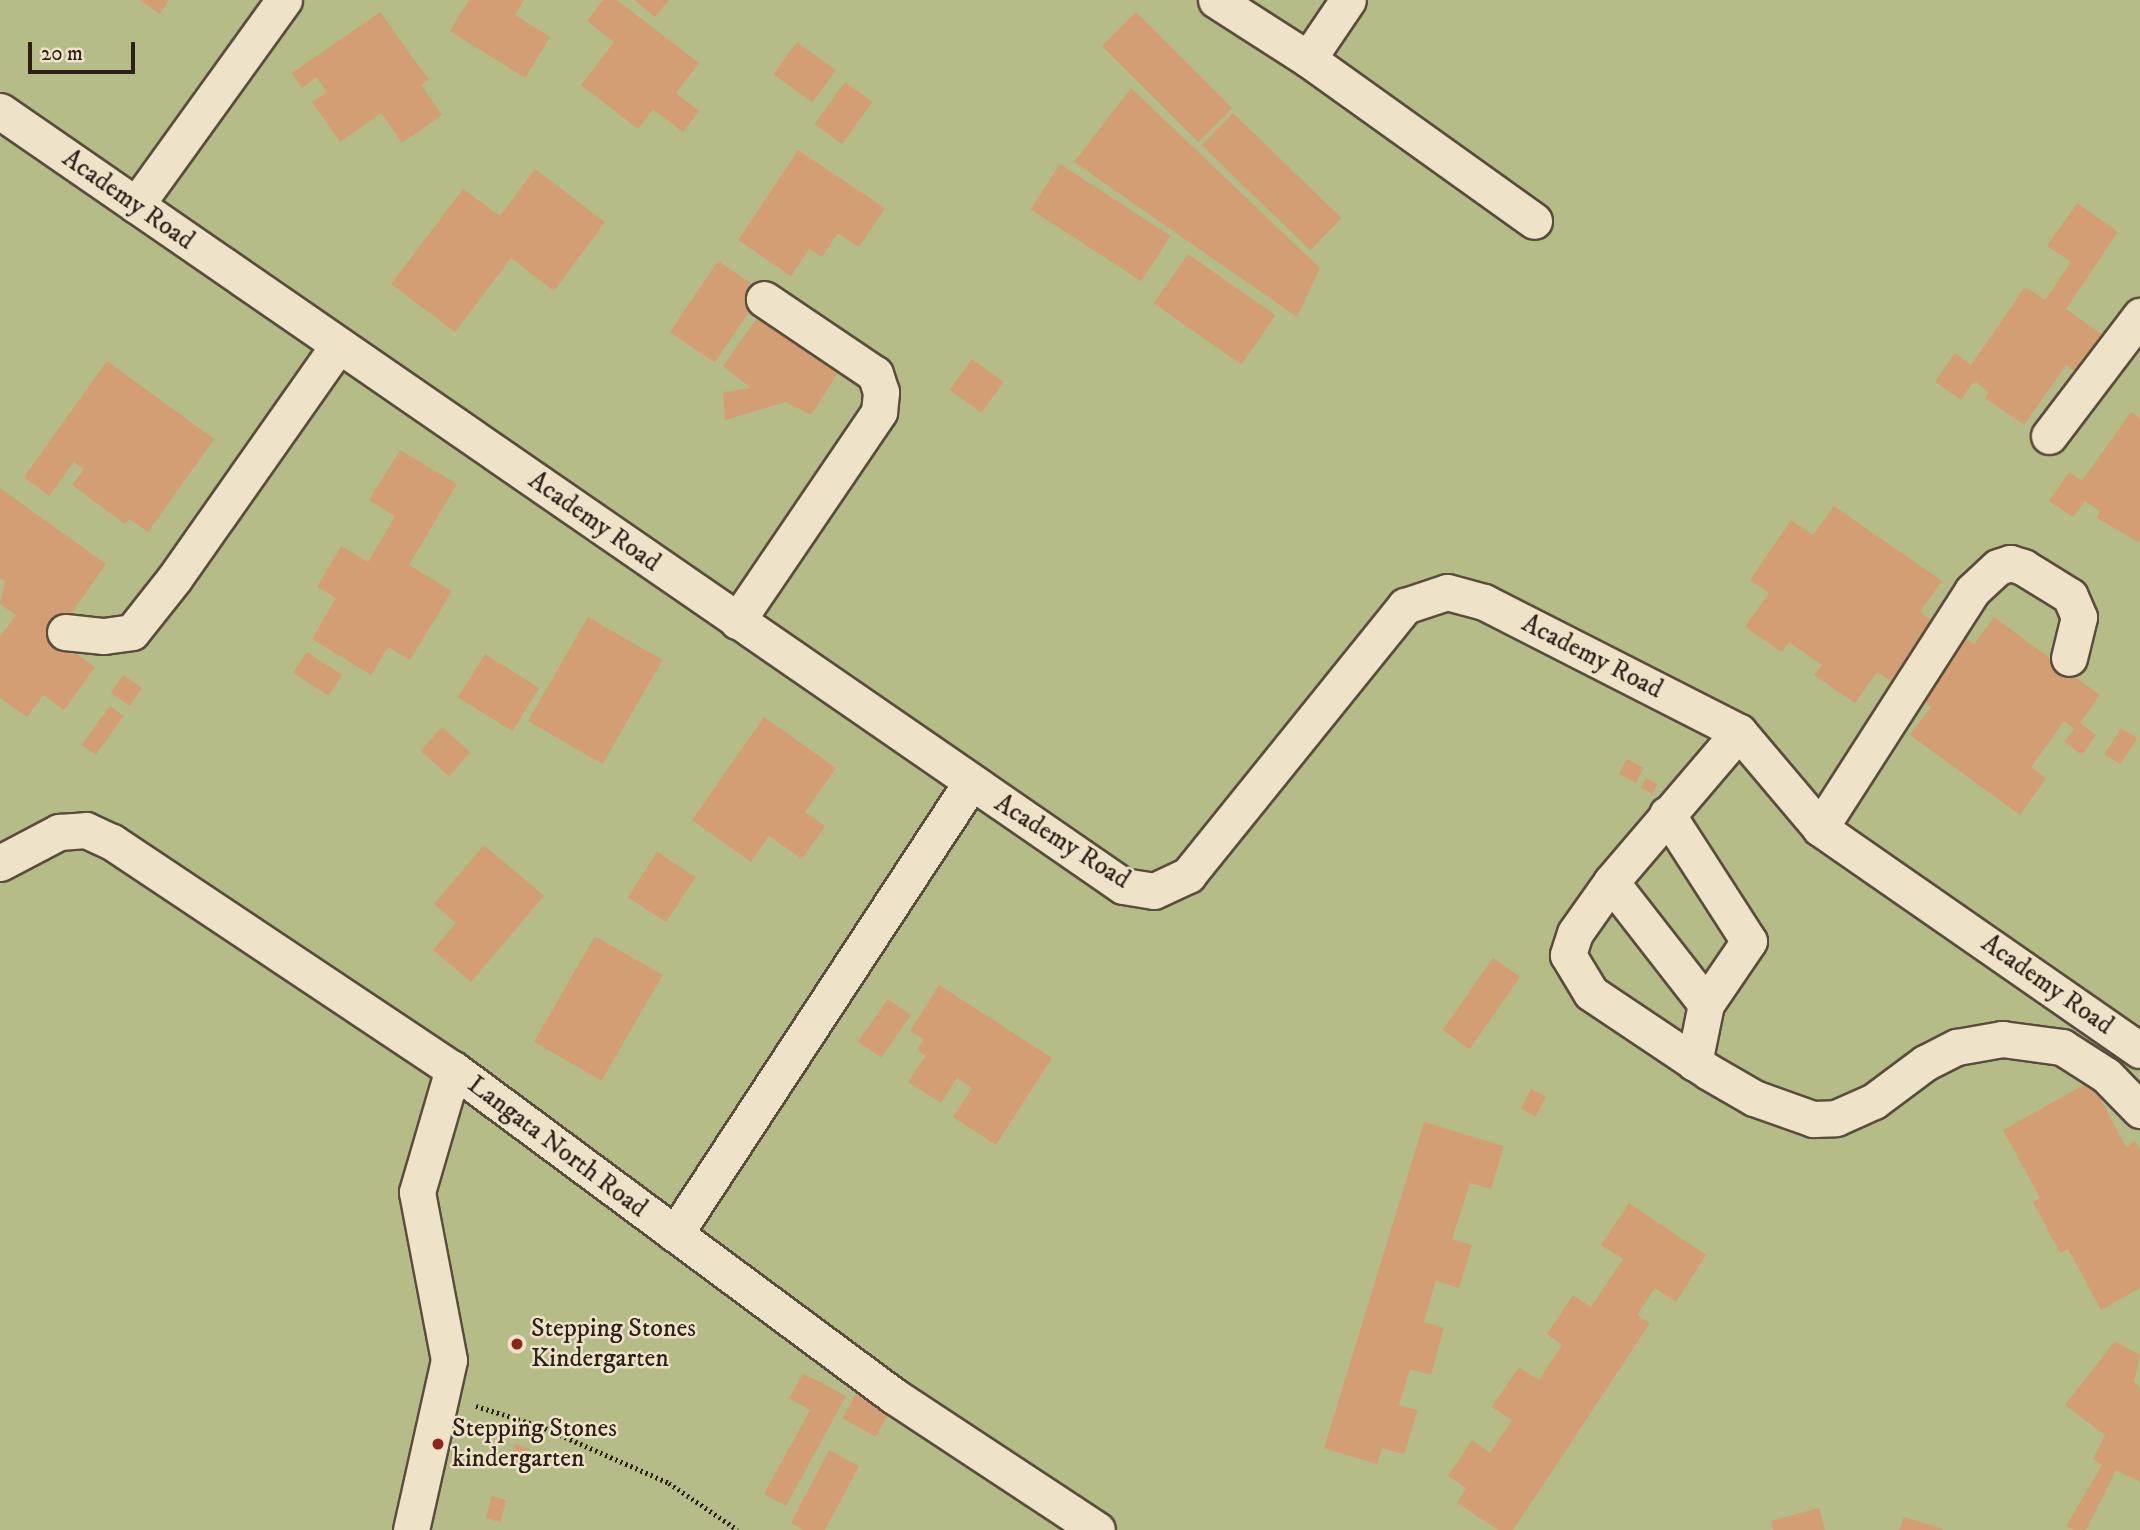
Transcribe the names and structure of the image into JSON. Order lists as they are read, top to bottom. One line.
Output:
{"streets":{"street":["Academy Road","Langata North Road"]},"places":["Stepping Stones Kindergarten","Stepping Stones kindergarten"],"scale_bar":"20 m"}
